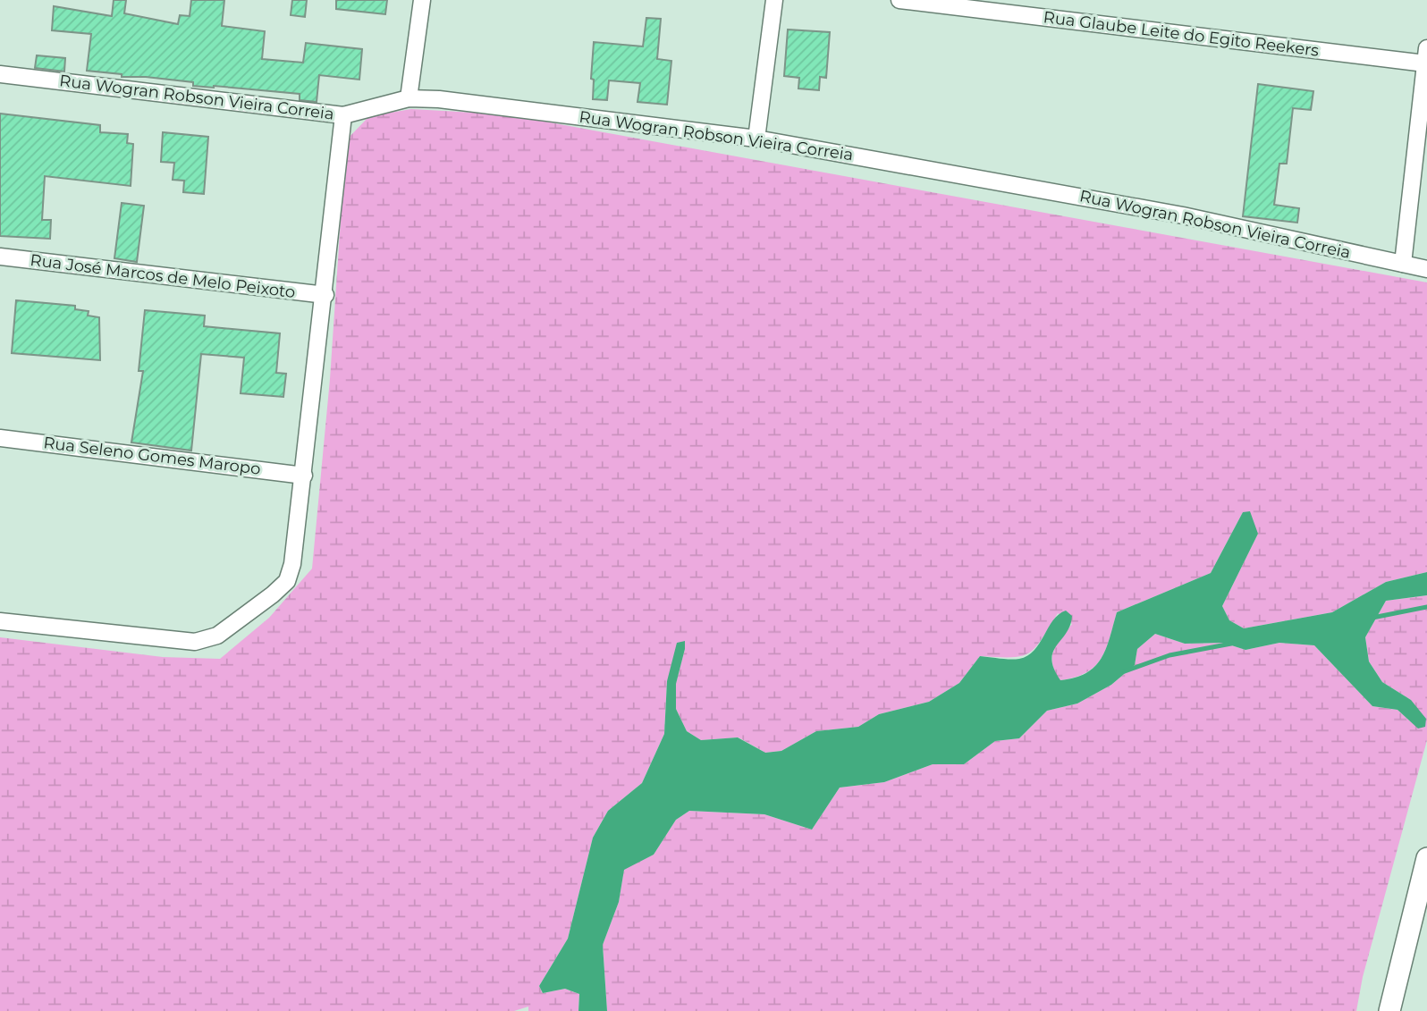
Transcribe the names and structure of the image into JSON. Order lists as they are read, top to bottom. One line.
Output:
{"streets":{"street":["Rua Glaube Leite do Egito Reekers","Rua Wogran Robson Vieira Correia","Rua José Marcos de Melo Peixoto","Rua Seleno Gomes Maropo"]}}
